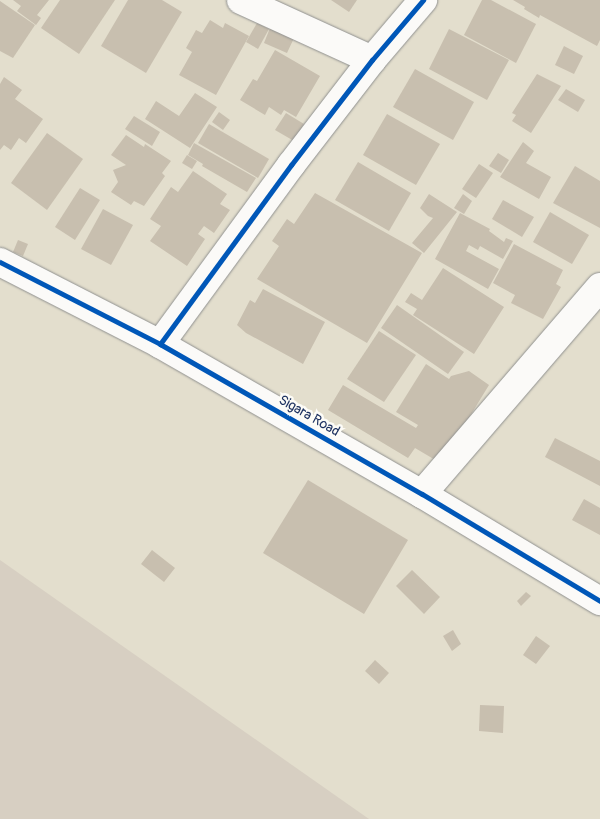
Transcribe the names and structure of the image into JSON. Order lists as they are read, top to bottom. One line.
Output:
{"streets":{"street":["Sigara Road"]}}
